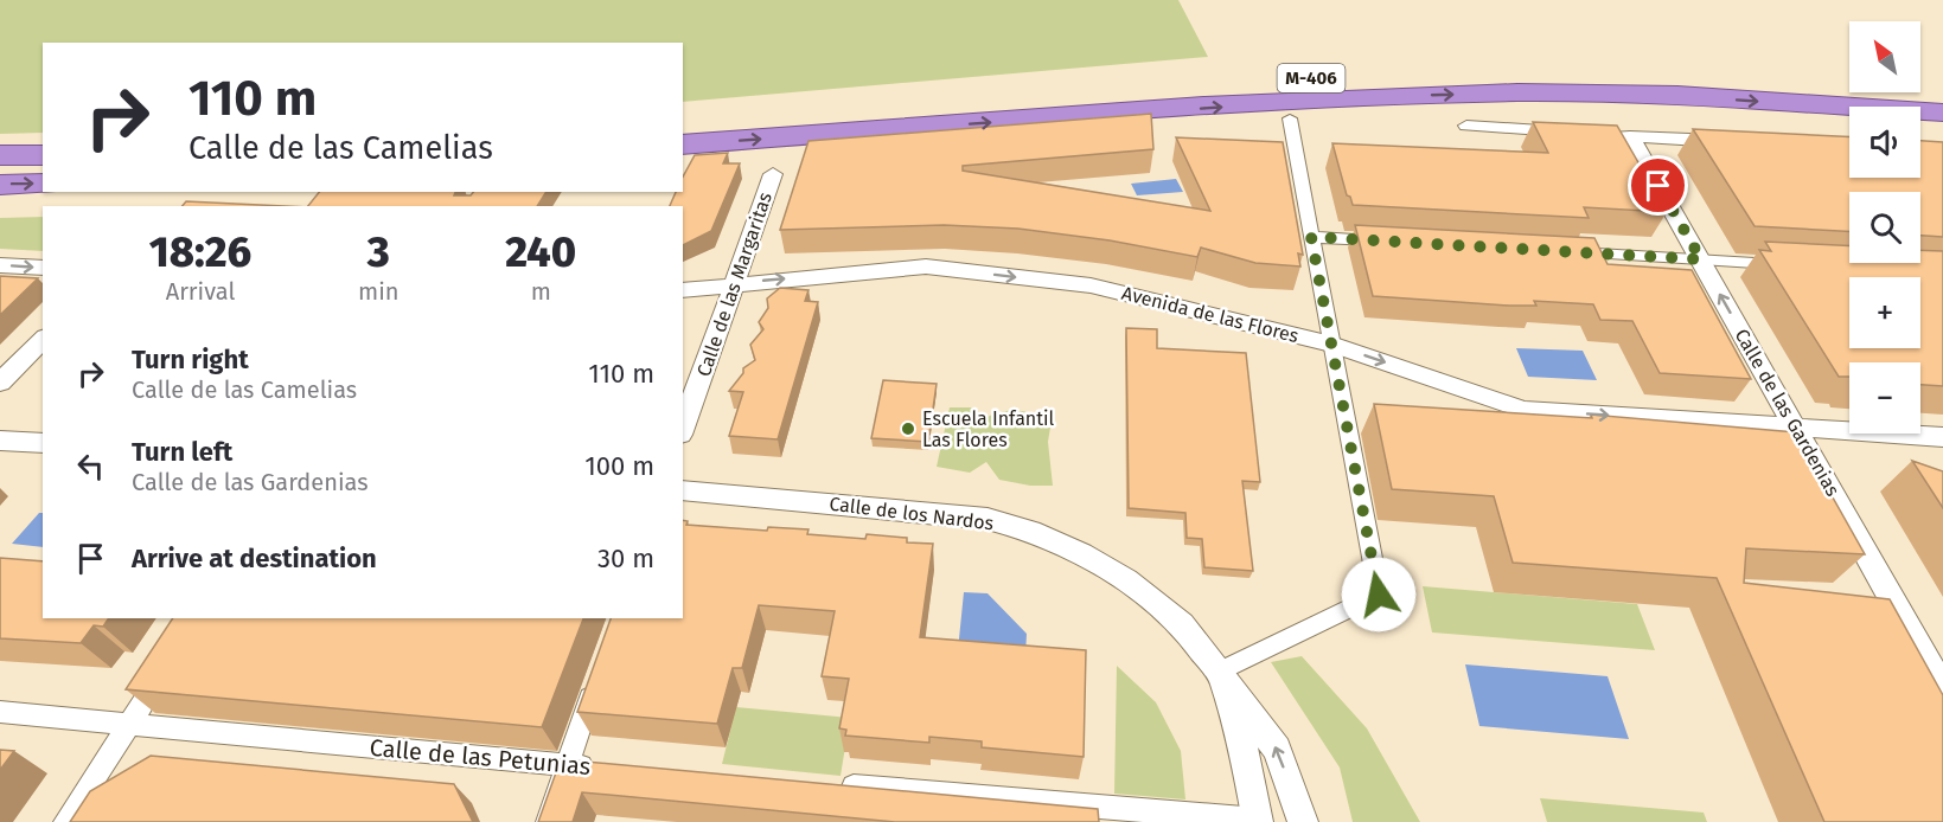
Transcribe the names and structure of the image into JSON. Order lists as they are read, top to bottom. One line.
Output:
{"streets":{"highway":["M-406"],"street":["Calle de las Margaritas","Avenida de las Flores","Calle de las Gardenias","Calle de los Nardos","Calle de las Petunias"]},"crossings":[["Calle de las Margaritas","Avenida de las Flores"],["Avenida de las Flores","Calle de las Gardenias"]],"one_way":["Avenida de las Flores"],"places":["Escuela Infantil Las Flores"],"north":"top left","page":{"map_buttons":["+","−"],"turn":["110 m","Calle de las Camelias"],"eta":["18:26","Arrival","3","min","240","m"],"list":[{"name":"Turn right","note":"Calle de las Camelias","value":"110 m"},{"name":"Turn left","note":"Calle de las Gardenias","value":"100 m"},{"name":"Arrive at destination","value":"30 m"}]}}
